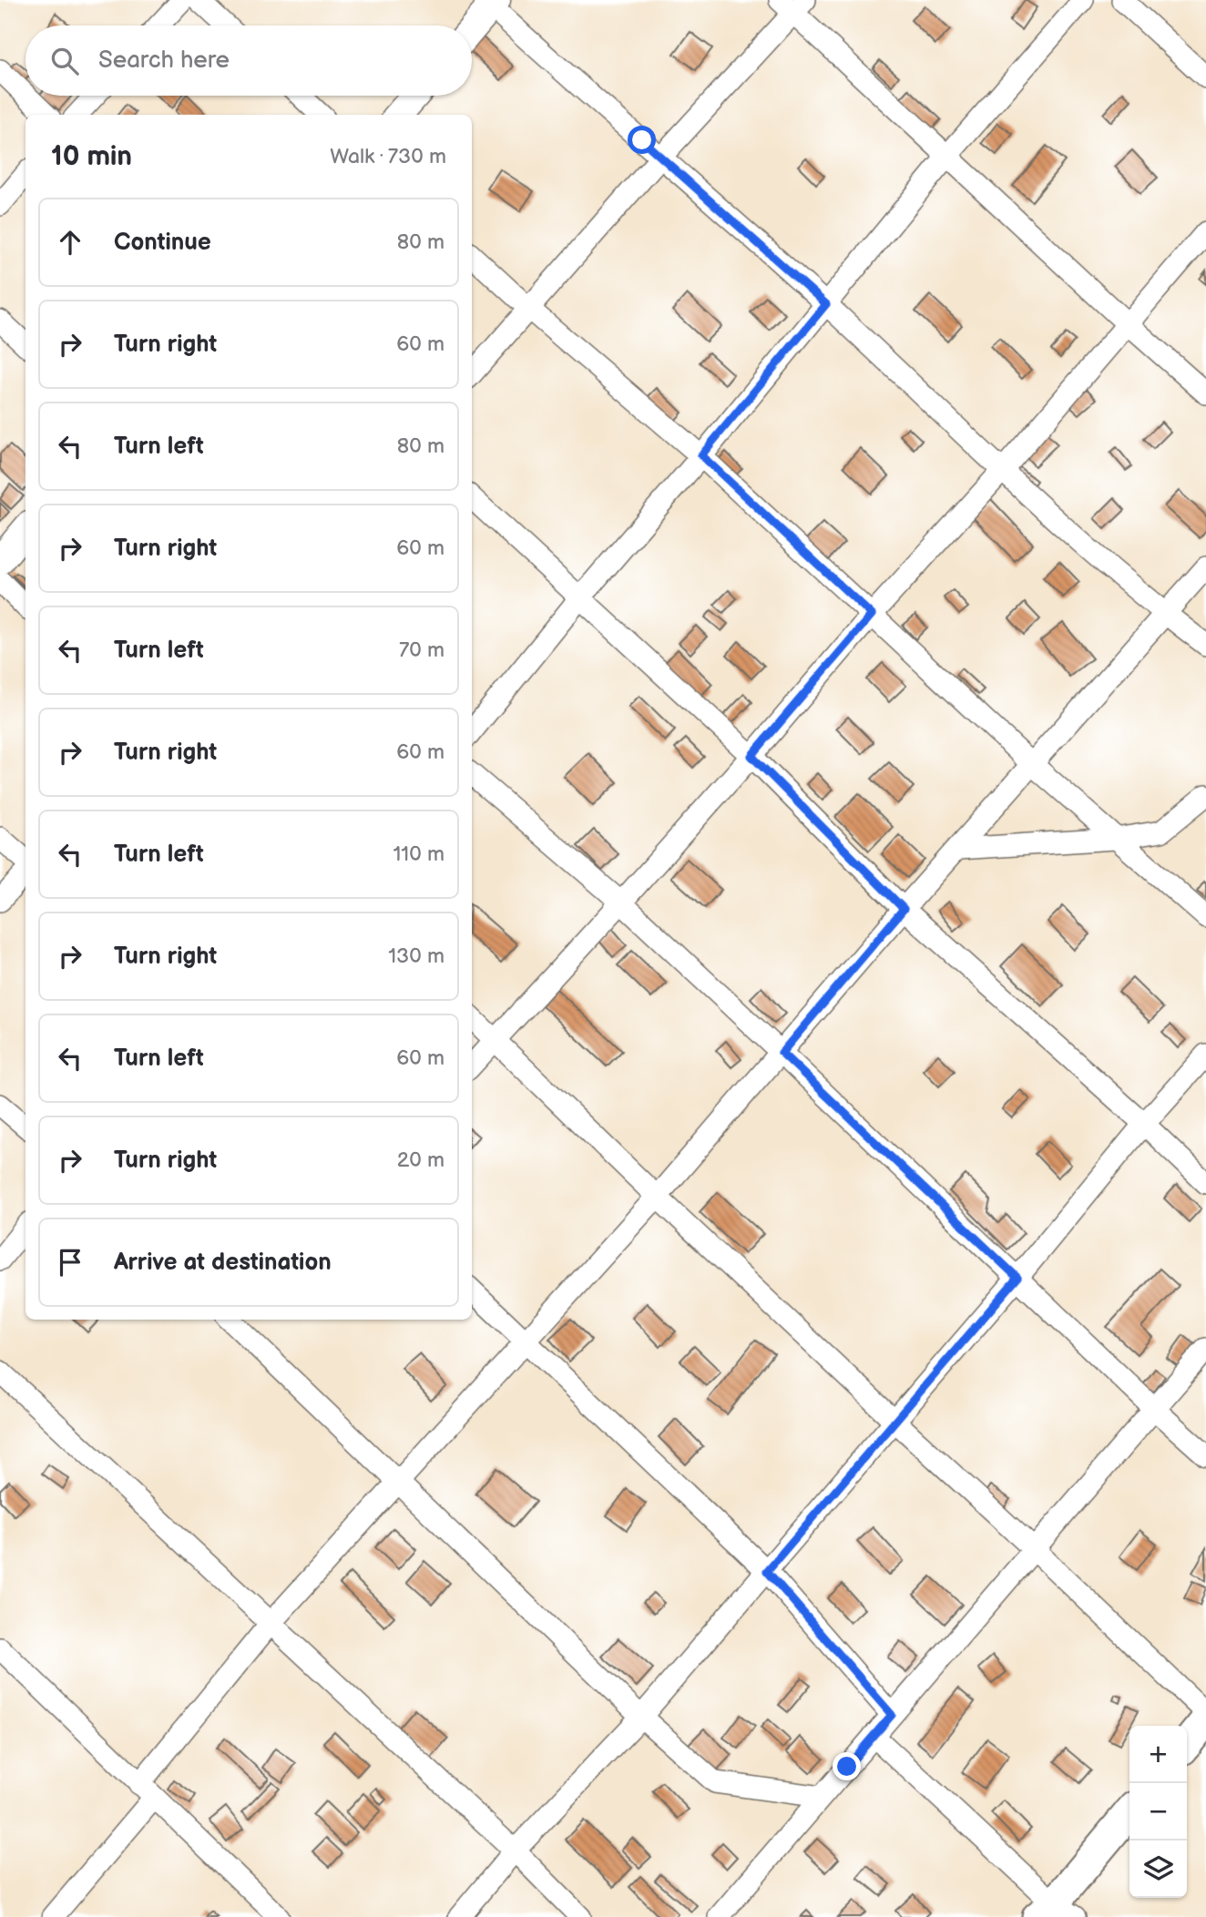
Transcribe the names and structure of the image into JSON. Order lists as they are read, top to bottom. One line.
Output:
{"page":{"search":"Search here","heading":["10 min","Walk · 730 m"],"list":[["Continue","80 m"],["Turn right","60 m"],["Turn left","80 m"],["Turn right","60 m"],["Turn left","70 m"],["Turn right","60 m"],["Turn left","110 m"],["Turn right","130 m"],["Turn left","60 m"],["Turn right","20 m"],"Arrive at destination"],"map_buttons":["+","−"]}}
